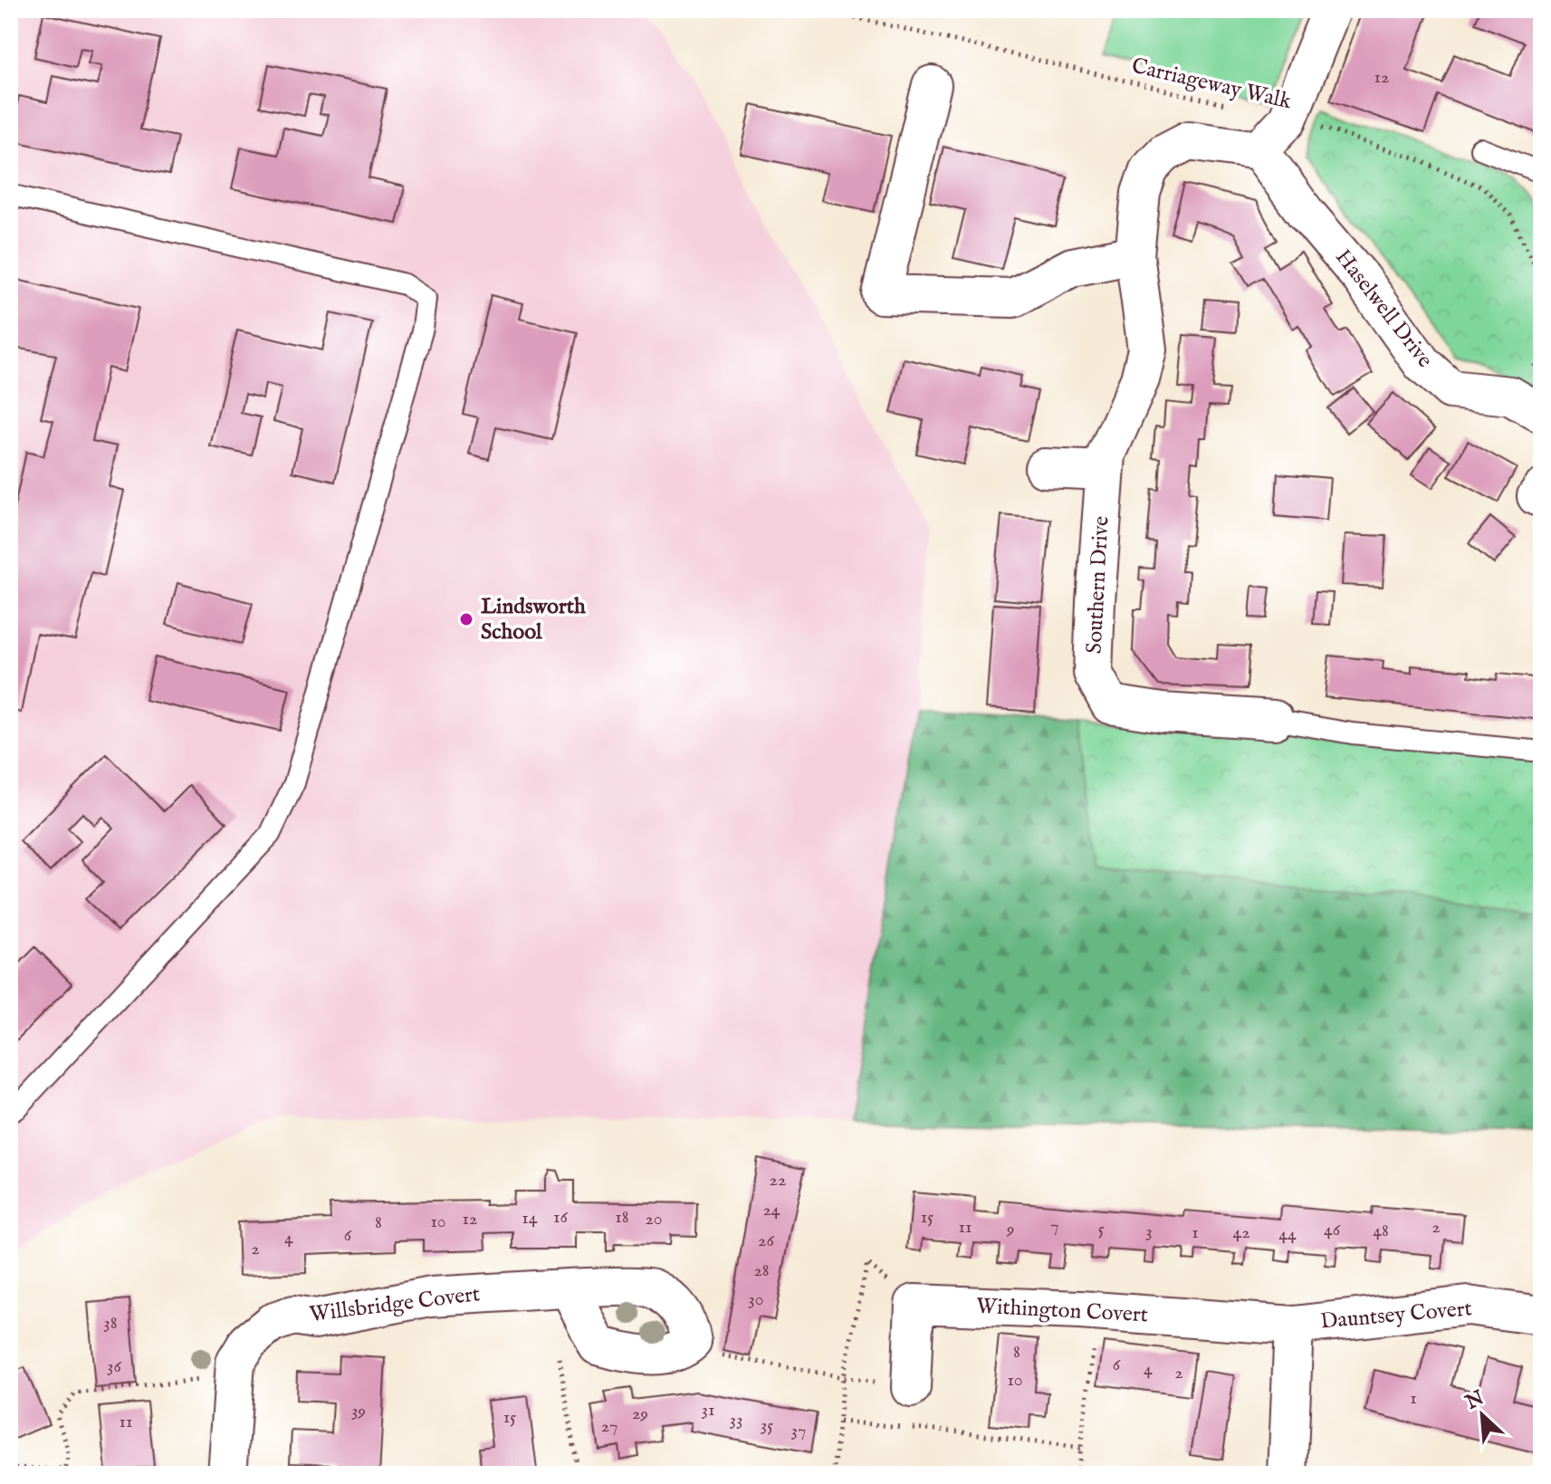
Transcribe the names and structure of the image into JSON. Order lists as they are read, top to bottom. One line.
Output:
{"streets":{"street":["Haselwell Drive","Southern Drive","Willsbridge Covert","Withington Covert","Dauntsey Covert"],"path":["Carriageway Walk"]},"crossings":[["Haselwell Drive","Southern Drive"],["Withington Covert","Dauntsey Covert"]],"places":["Lindsworth School"],"house_numbers":["12","22","24","16","18","15","14","12","20","10","8","7","11","2","9","5","46","48","3","1","42","44","6","4","26","2","28","30","38","8","6","36","4","2","10","1","31","39","29","15","33","11","35","27","37"],"north":"top left"}
